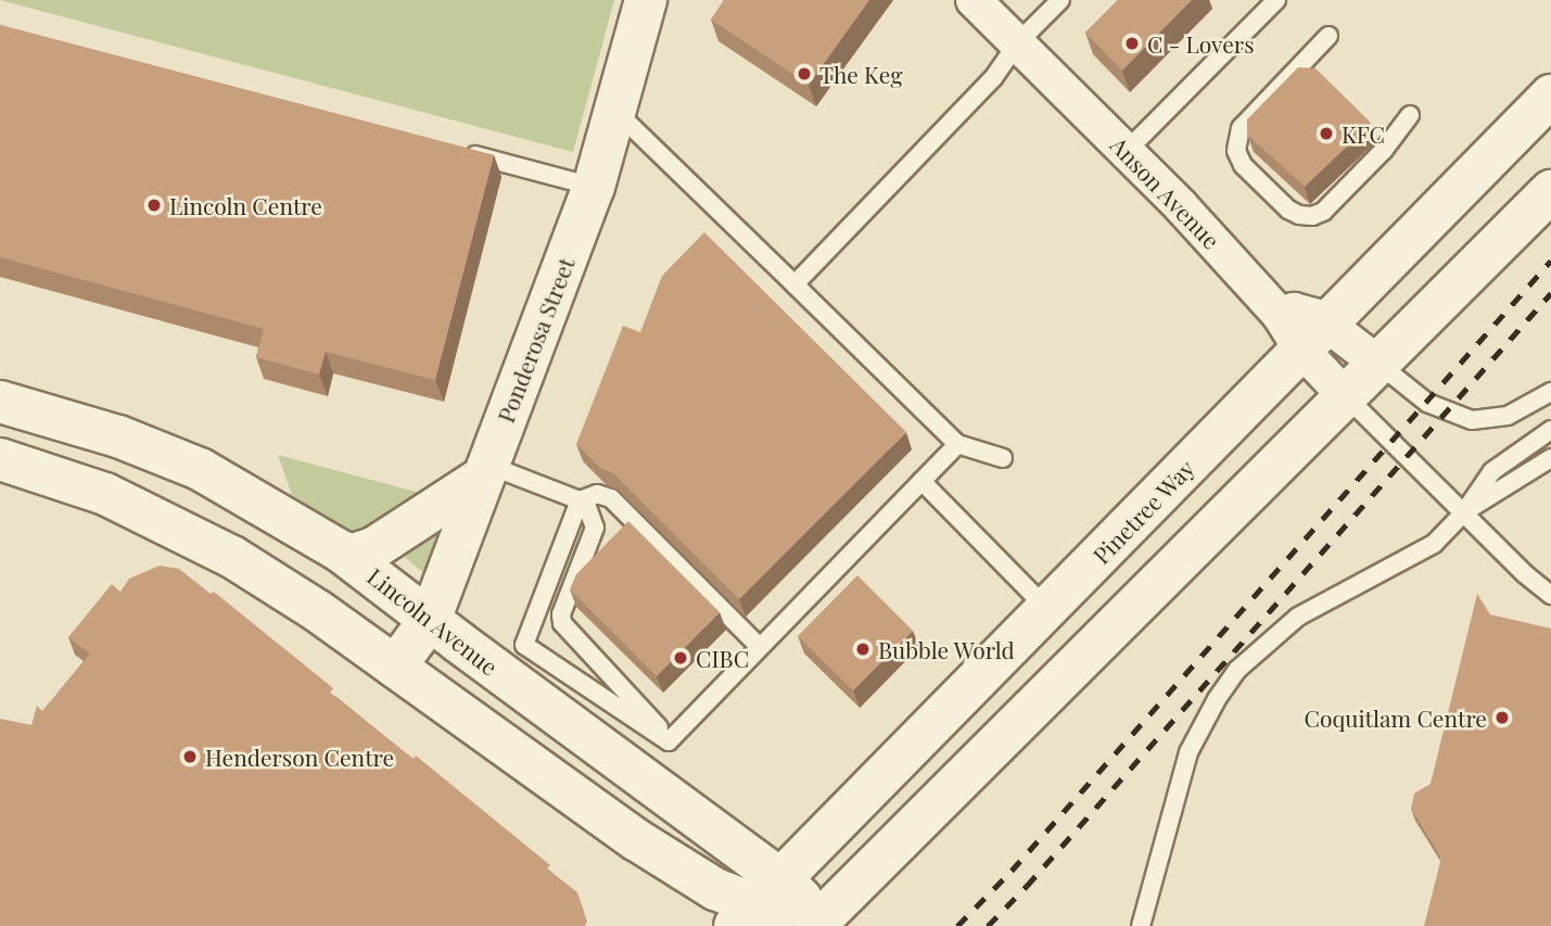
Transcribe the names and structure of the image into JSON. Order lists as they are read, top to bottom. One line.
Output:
{"streets":{"main road":["Ponderosa Street","Pinetree Way","Lincoln Avenue"],"street":["Anson Avenue"]},"crossings":[["Anson Avenue","Pinetree Way"],["Ponderosa Street","Lincoln Avenue"],["Pinetree Way","Lincoln Avenue"]],"places":["C - Lovers","The Keg","KFC","Lincoln Centre","Bubble World","CIBC","Coquitlam Centre","Henderson Centre"]}
